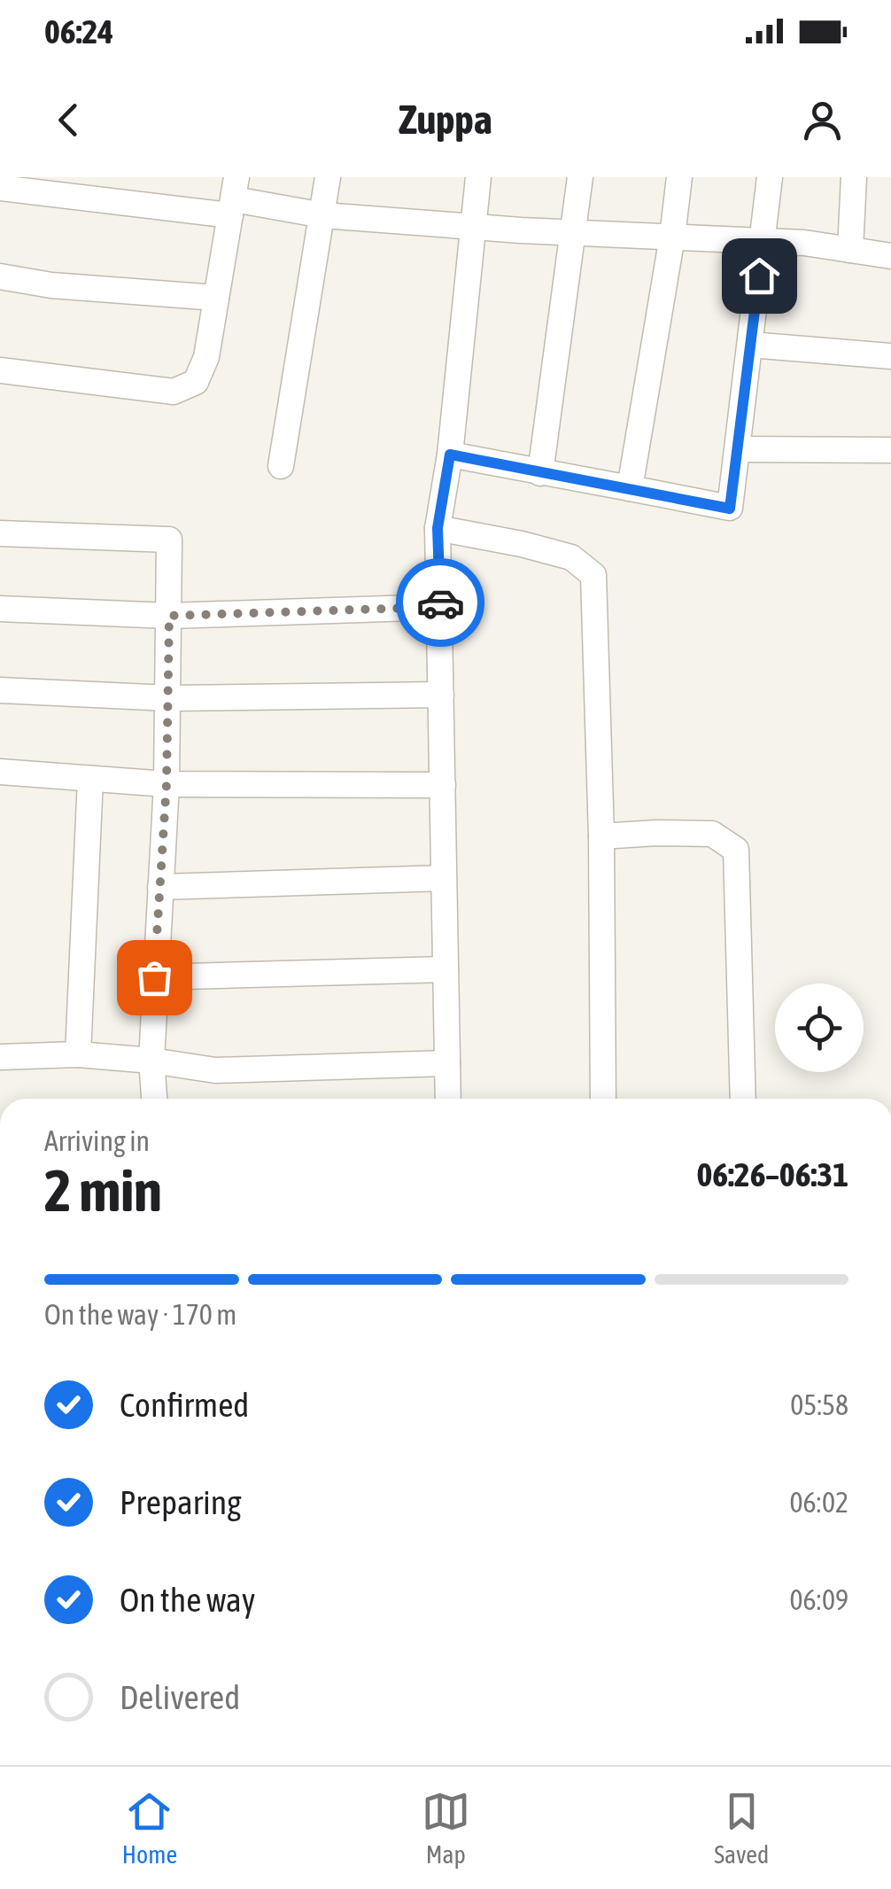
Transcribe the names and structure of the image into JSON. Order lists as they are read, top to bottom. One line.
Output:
{"page":{"status":"06:24","header":"Zuppa","heading":["2 min","Arriving in","06:26–06:31"],"bar":"On the way · 170 m","list":[["Confirmed","05:58"],["Preparing","06:02"],["On the way","06:09"],"Delivered"],"tabs":["Home","Map","Saved"]}}
